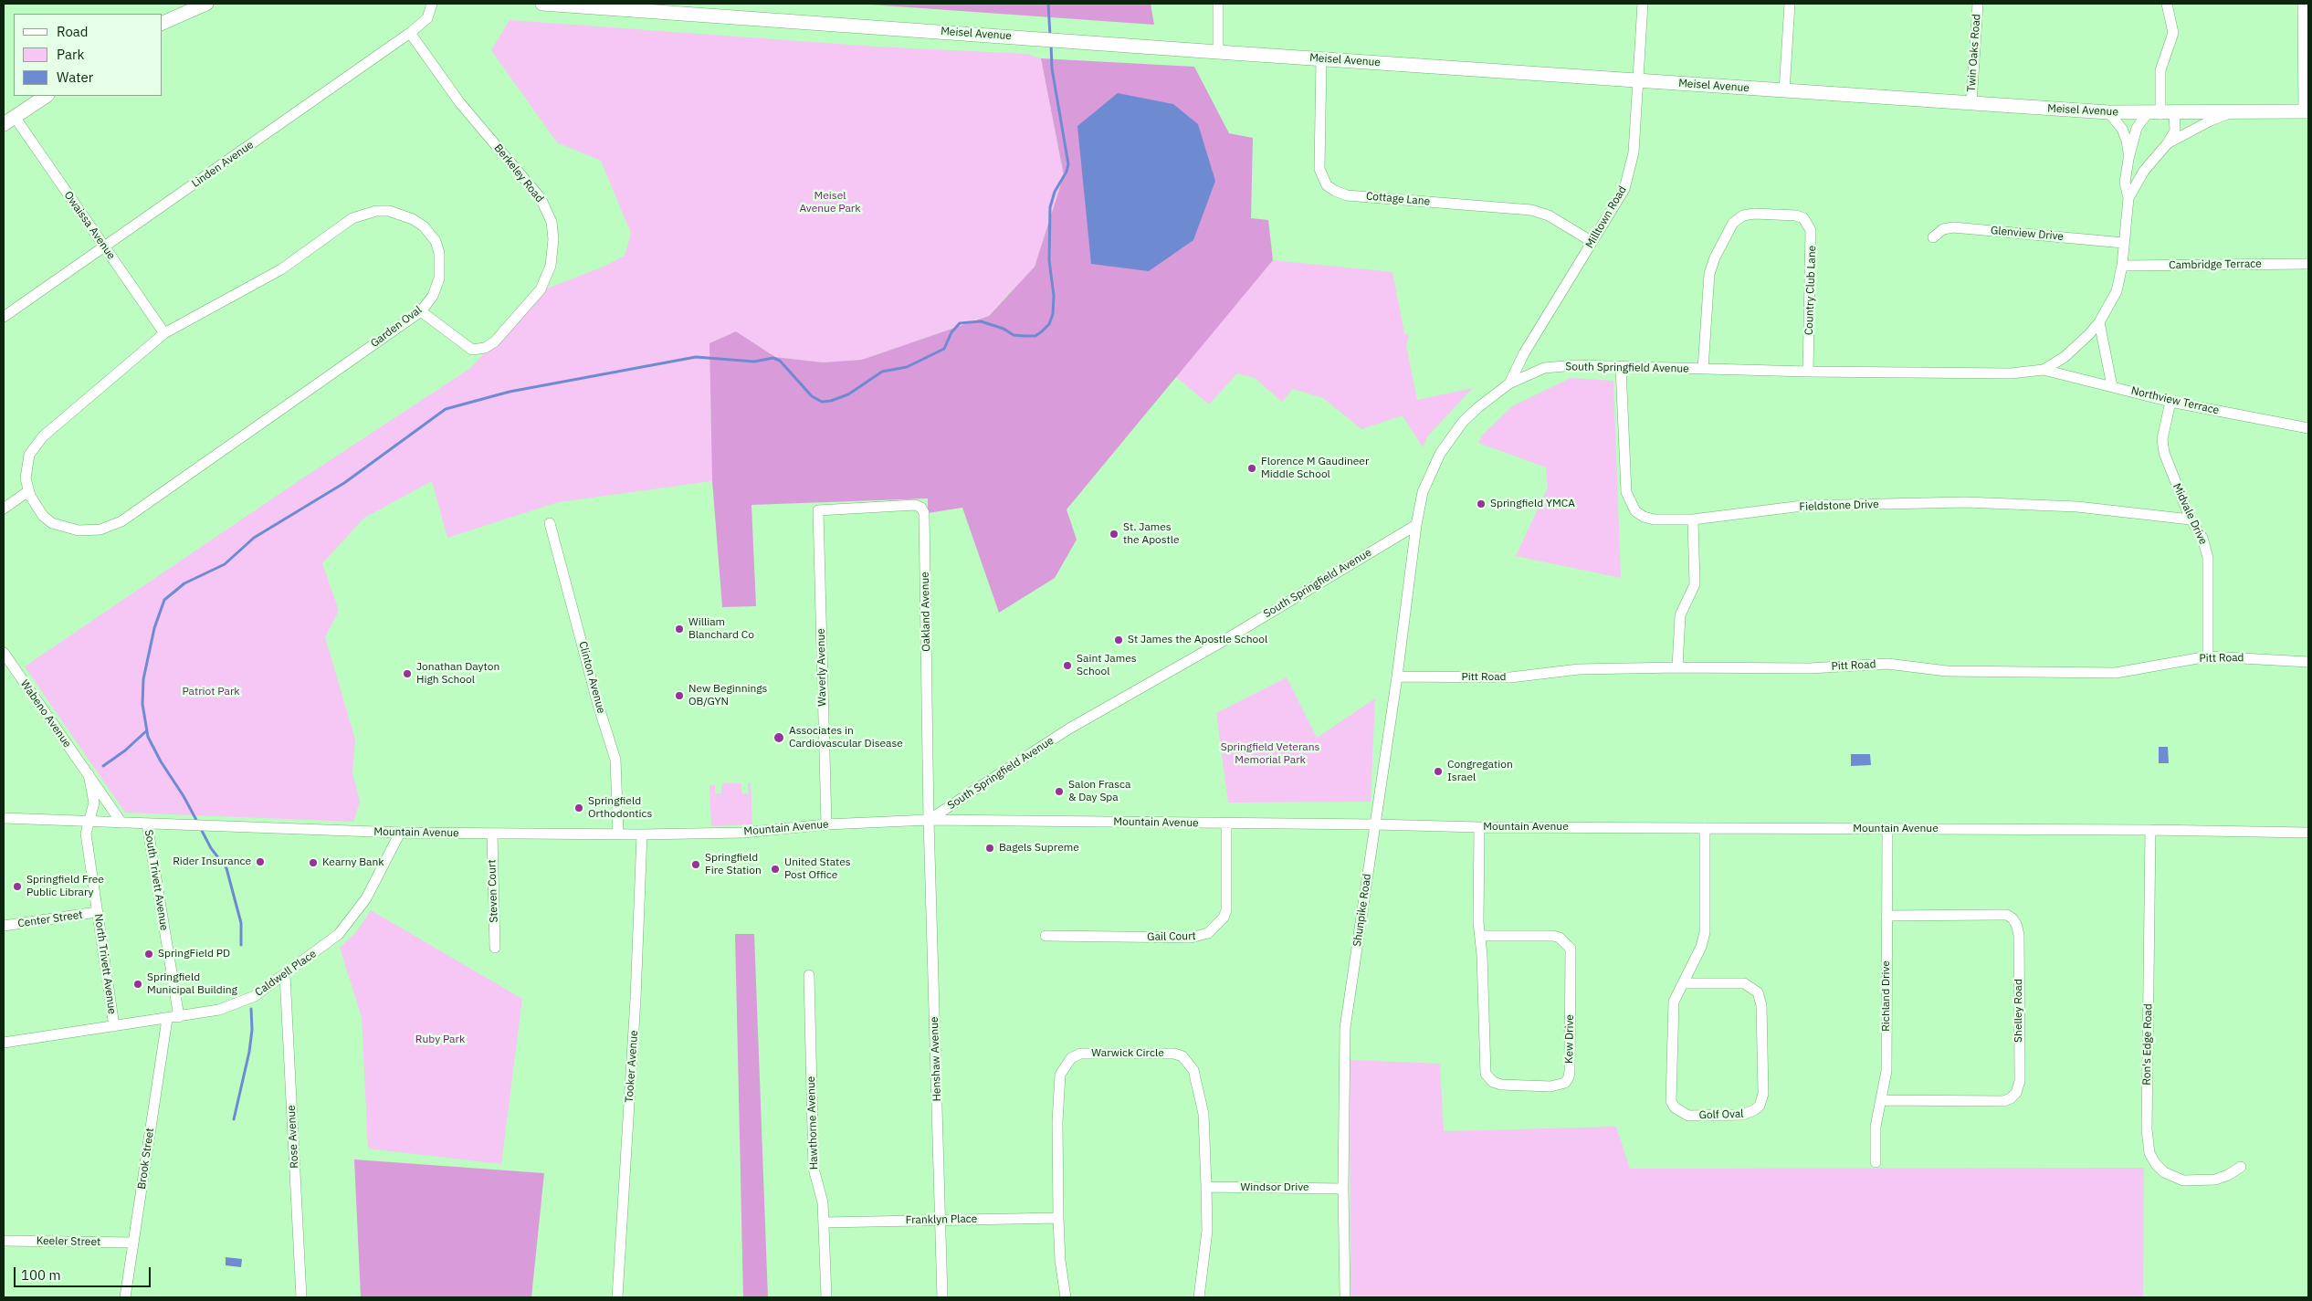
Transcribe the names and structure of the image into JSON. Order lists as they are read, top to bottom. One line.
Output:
{"streets":{"main road":["Meisel Avenue"],"street":["Twin Oaks Road","Linden Avenue","Berkeley Road","Cottage Lane","Milltown Road","Owaissa Avenue","Glenview Drive","Cambridge Terrace","Country Club Lane","Garden Oval","South Springfield Avenue","Northview Terrace","Fieldstone Drive","Midvale Drive","Oakland Avenue","Pitt Road","Waverly Avenue","Clinton Avenue","Wabeno Avenue","Mountain Avenue","South Trivett Avenue","Steven Court","Shunpike Road","Center Street","Gail Court","North Trivett Avenue","Caldwell Place","Richland Drive","Shelley Road","Kew Drive","Ron's Edge Road","Warwick Circle","Henshaw Avenue","Tooker Avenue","Golf Oval","Hawthorne Avenue","Rose Avenue","Brook Street","Windsor Drive","Franklyn Place","Keeler Street"]},"crossings":[["Meisel Avenue","Twin Oaks Road"],["Meisel Avenue","Cottage Lane"],["Meisel Avenue","Milltown Road"],["Meisel Avenue","South Springfield Avenue"],["Linden Avenue","Berkeley Road"],["Linden Avenue","Owaissa Avenue"],["Berkeley Road","Garden Oval"],["Cottage Lane","Milltown Road"],["Milltown Road","South Springfield Avenue"],["Owaissa Avenue","Garden Oval"],["Glenview Drive","South Springfield Avenue"],["Cambridge Terrace","South Springfield Avenue"],["Country Club Lane","South Springfield Avenue"],["South Springfield Avenue","Northview Terrace"],["South Springfield Avenue","Fieldstone Drive"],["South Springfield Avenue","Oakland Avenue"],["South Springfield Avenue","Mountain Avenue"],["South Springfield Avenue","Shunpike Road"],["South Springfield Avenue","Henshaw Avenue"],["Northview Terrace","Midvale Drive"],["Fieldstone Drive","Midvale Drive"],["Midvale Drive","Pitt Road"],["Oakland Avenue","Waverly Avenue"],["Oakland Avenue","Mountain Avenue"],["Oakland Avenue","Henshaw Avenue"],["Pitt Road","Shunpike Road"],["Waverly Avenue","Mountain Avenue"],["Clinton Avenue","Mountain Avenue"],["Wabeno Avenue","Mountain Avenue"],["Wabeno Avenue","North Trivett Avenue"],["Mountain Avenue","South Trivett Avenue"],["Mountain Avenue","Steven Court"],["Mountain Avenue","Shunpike Road"],["Mountain Avenue","Gail Court"],["Mountain Avenue","North Trivett Avenue"],["Mountain Avenue","Caldwell Place"],["Mountain Avenue","Richland Drive"],["Mountain Avenue","Kew Drive"],["Mountain Avenue","Ron's Edge Road"],["Mountain Avenue","Henshaw Avenue"],["Mountain Avenue","Tooker Avenue"],["Mountain Avenue","Golf Oval"],["South Trivett Avenue","Caldwell Place"],["Shunpike Road","Windsor Drive"],["Center Street","North Trivett Avenue"],["North Trivett Avenue","Caldwell Place"],["Caldwell Place","Rose Avenue"],["Caldwell Place","Brook Street"],["Richland Drive","Shelley Road"],["Warwick Circle","Windsor Drive"],["Warwick Circle","Franklyn Place"],["Henshaw Avenue","Franklyn Place"],["Hawthorne Avenue","Franklyn Place"],["Brook Street","Keeler Street"]],"parks":["Meisel Avenue Park","Patriot Park","Springfield Veterans Memorial Park","Ruby Park"],"places":["Florence M Gaudineer Middle School","Springfield YMCA","St. James the Apostle","William Blanchard Co","St James the Apostle School","Saint James School","Jonathan Dayton High School","New Beginnings OB/GYN","Associates in Cardiovascular Disease","Congregation Israel","Salon Frasca & Day Spa","Springfield Orthodontics","Bagels Supreme","Rider Insurance","Kearny Bank","Springfield Fire Station","United States Post Office","Springfield Free Public Library","SpringField PD","Springfield Municipal Building"],"legend":["Road","Park","Water"],"scale_bar":"100 m"}
